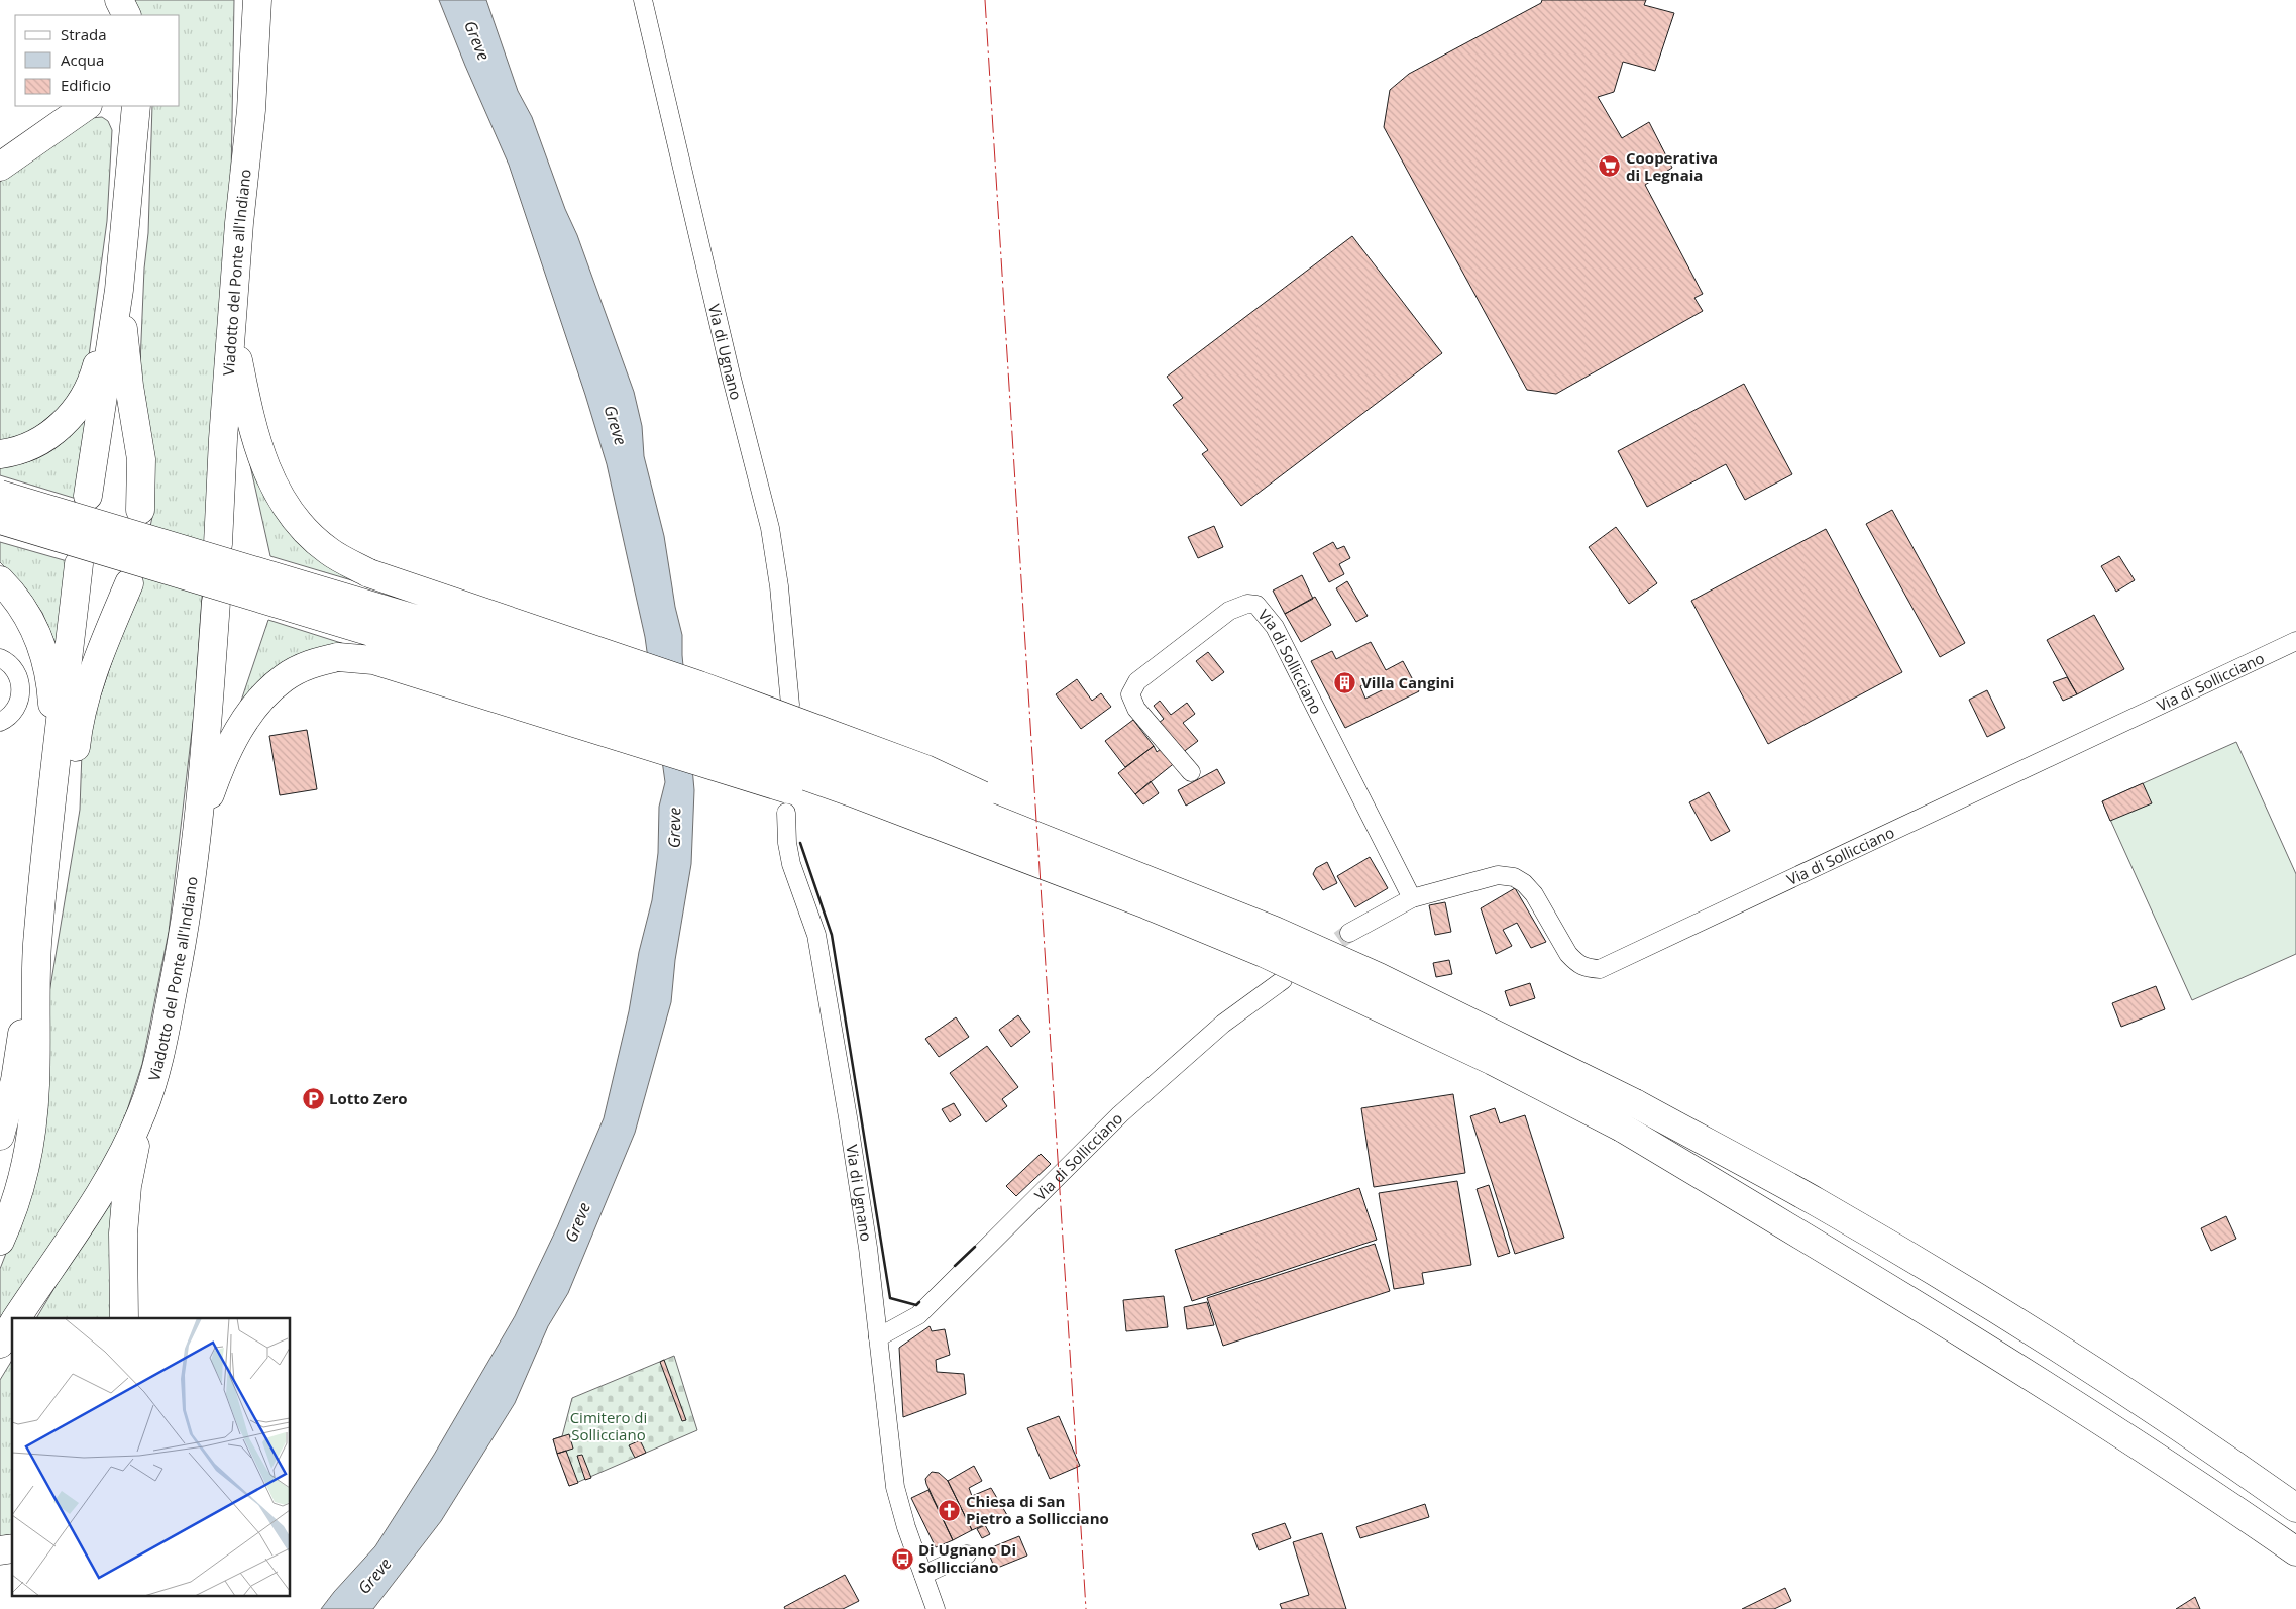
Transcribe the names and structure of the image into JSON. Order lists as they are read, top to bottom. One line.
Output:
{"streets":{"highway":["Viadotto del Ponte all'Indiano"],"street":["Via di Ugnano","Via di Sollicciano"]},"crossings":[["Via di Ugnano","Via di Sollicciano"]],"water":["Greve"],"parks":["Cimitero di Sollicciano"],"places":{"supermarket":["Cooperativa di Legnaia"],"building":["Villa Cangini"],"parking":["Lotto Zero"],"church":["Chiesa di San Pietro a Sollicciano"],"bus stop":["Di Ugnano Di Sollicciano"]},"legend":["Strada","Acqua","Edificio"]}
